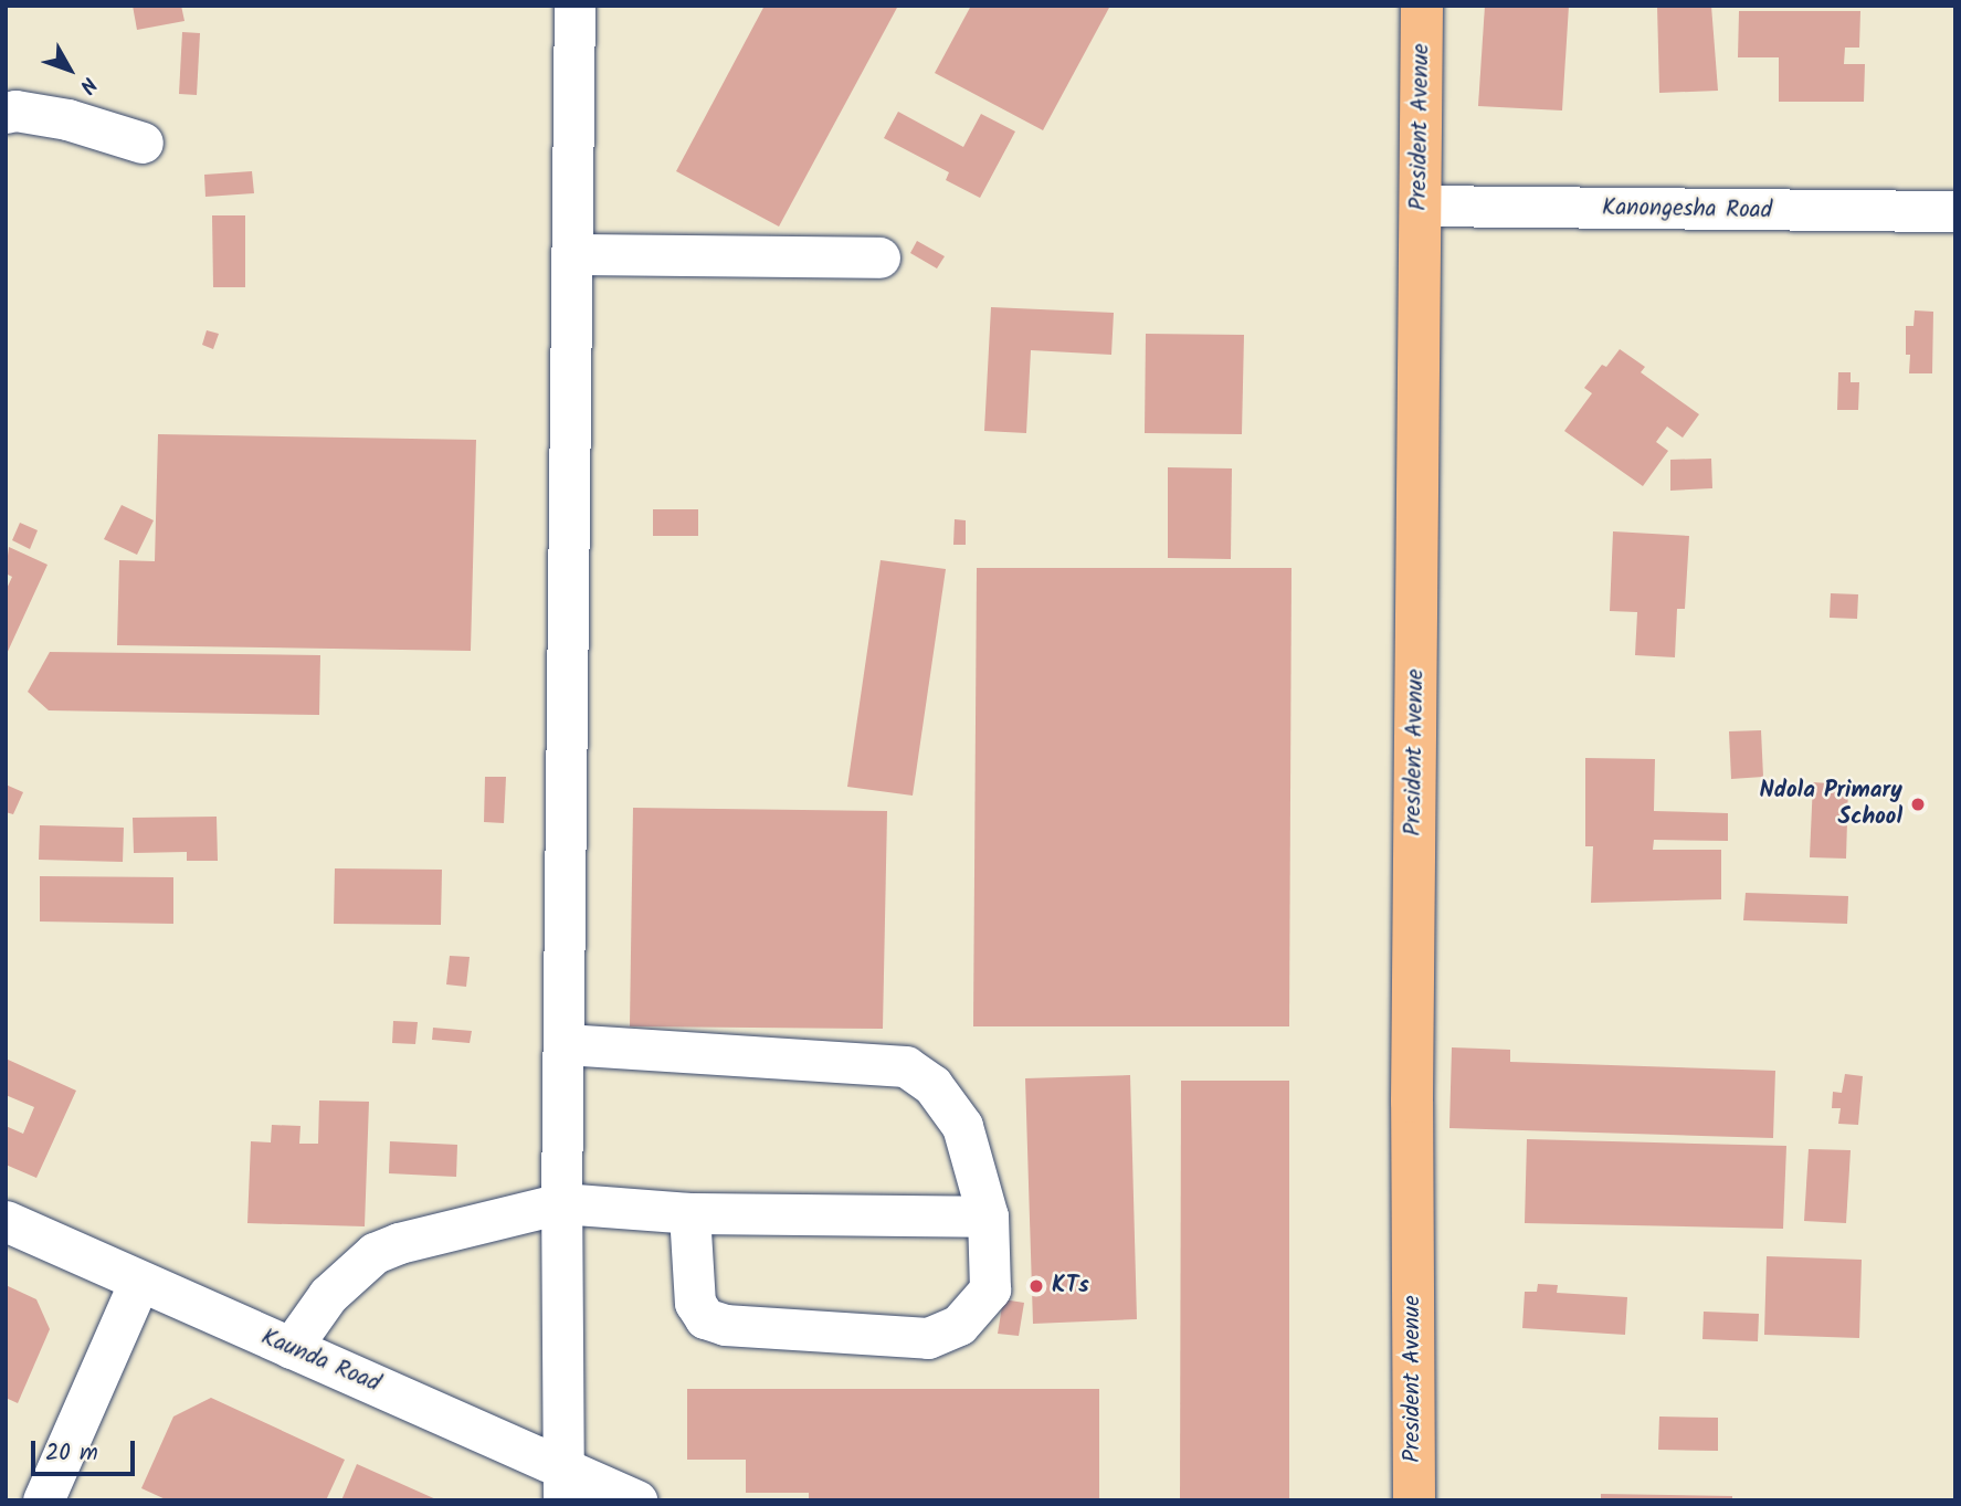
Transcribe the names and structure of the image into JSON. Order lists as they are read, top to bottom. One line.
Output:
{"streets":{"main road":["President Avenue"],"street":["Kanongesha Road","Kaunda Road"]},"crossings":[["President Avenue","Kanongesha Road"]],"places":["Ndola Primary School","KTs"],"scale_bar":"20 m","north":"bottom right"}
